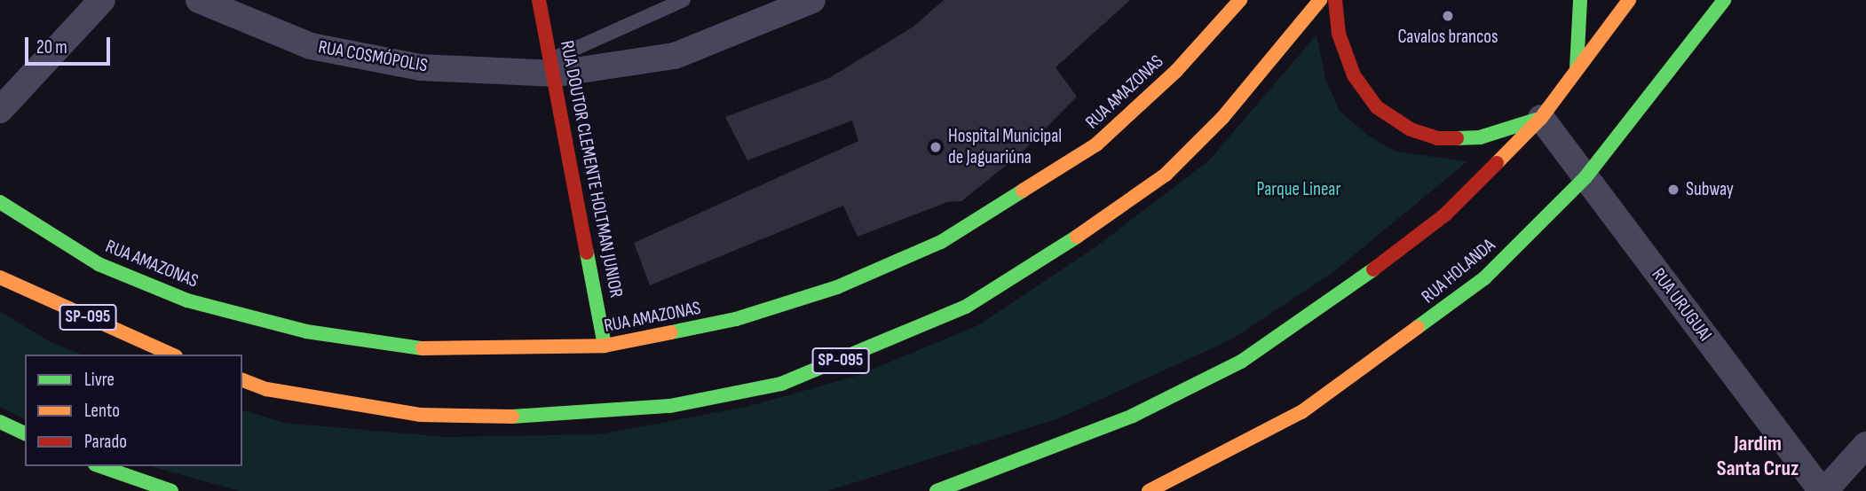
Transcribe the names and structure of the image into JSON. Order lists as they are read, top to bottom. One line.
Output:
{"streets":{"main road":["RUA AMAZONAS","RUA DOUTOR CLEMENTE HOLTMAN JUNIOR","RUA HOLANDA","SP-095"],"street":["RUA COSMÓPOLIS","RUA URUGUAI"]},"crossings":[["RUA COSMÓPOLIS","RUA DOUTOR CLEMENTE HOLTMAN JUNIOR"],["RUA AMAZONAS","RUA DOUTOR CLEMENTE HOLTMAN JUNIOR"],["RUA HOLANDA","RUA URUGUAI"]],"districts":["Jardim Santa Cruz"],"parks":["Parque Linear"],"places":["Cavalos brancos","Hospital Municipal de Jaguariúna","Subway"],"legend":["Livre","Lento","Parado"],"scale_bar":"20 m"}
